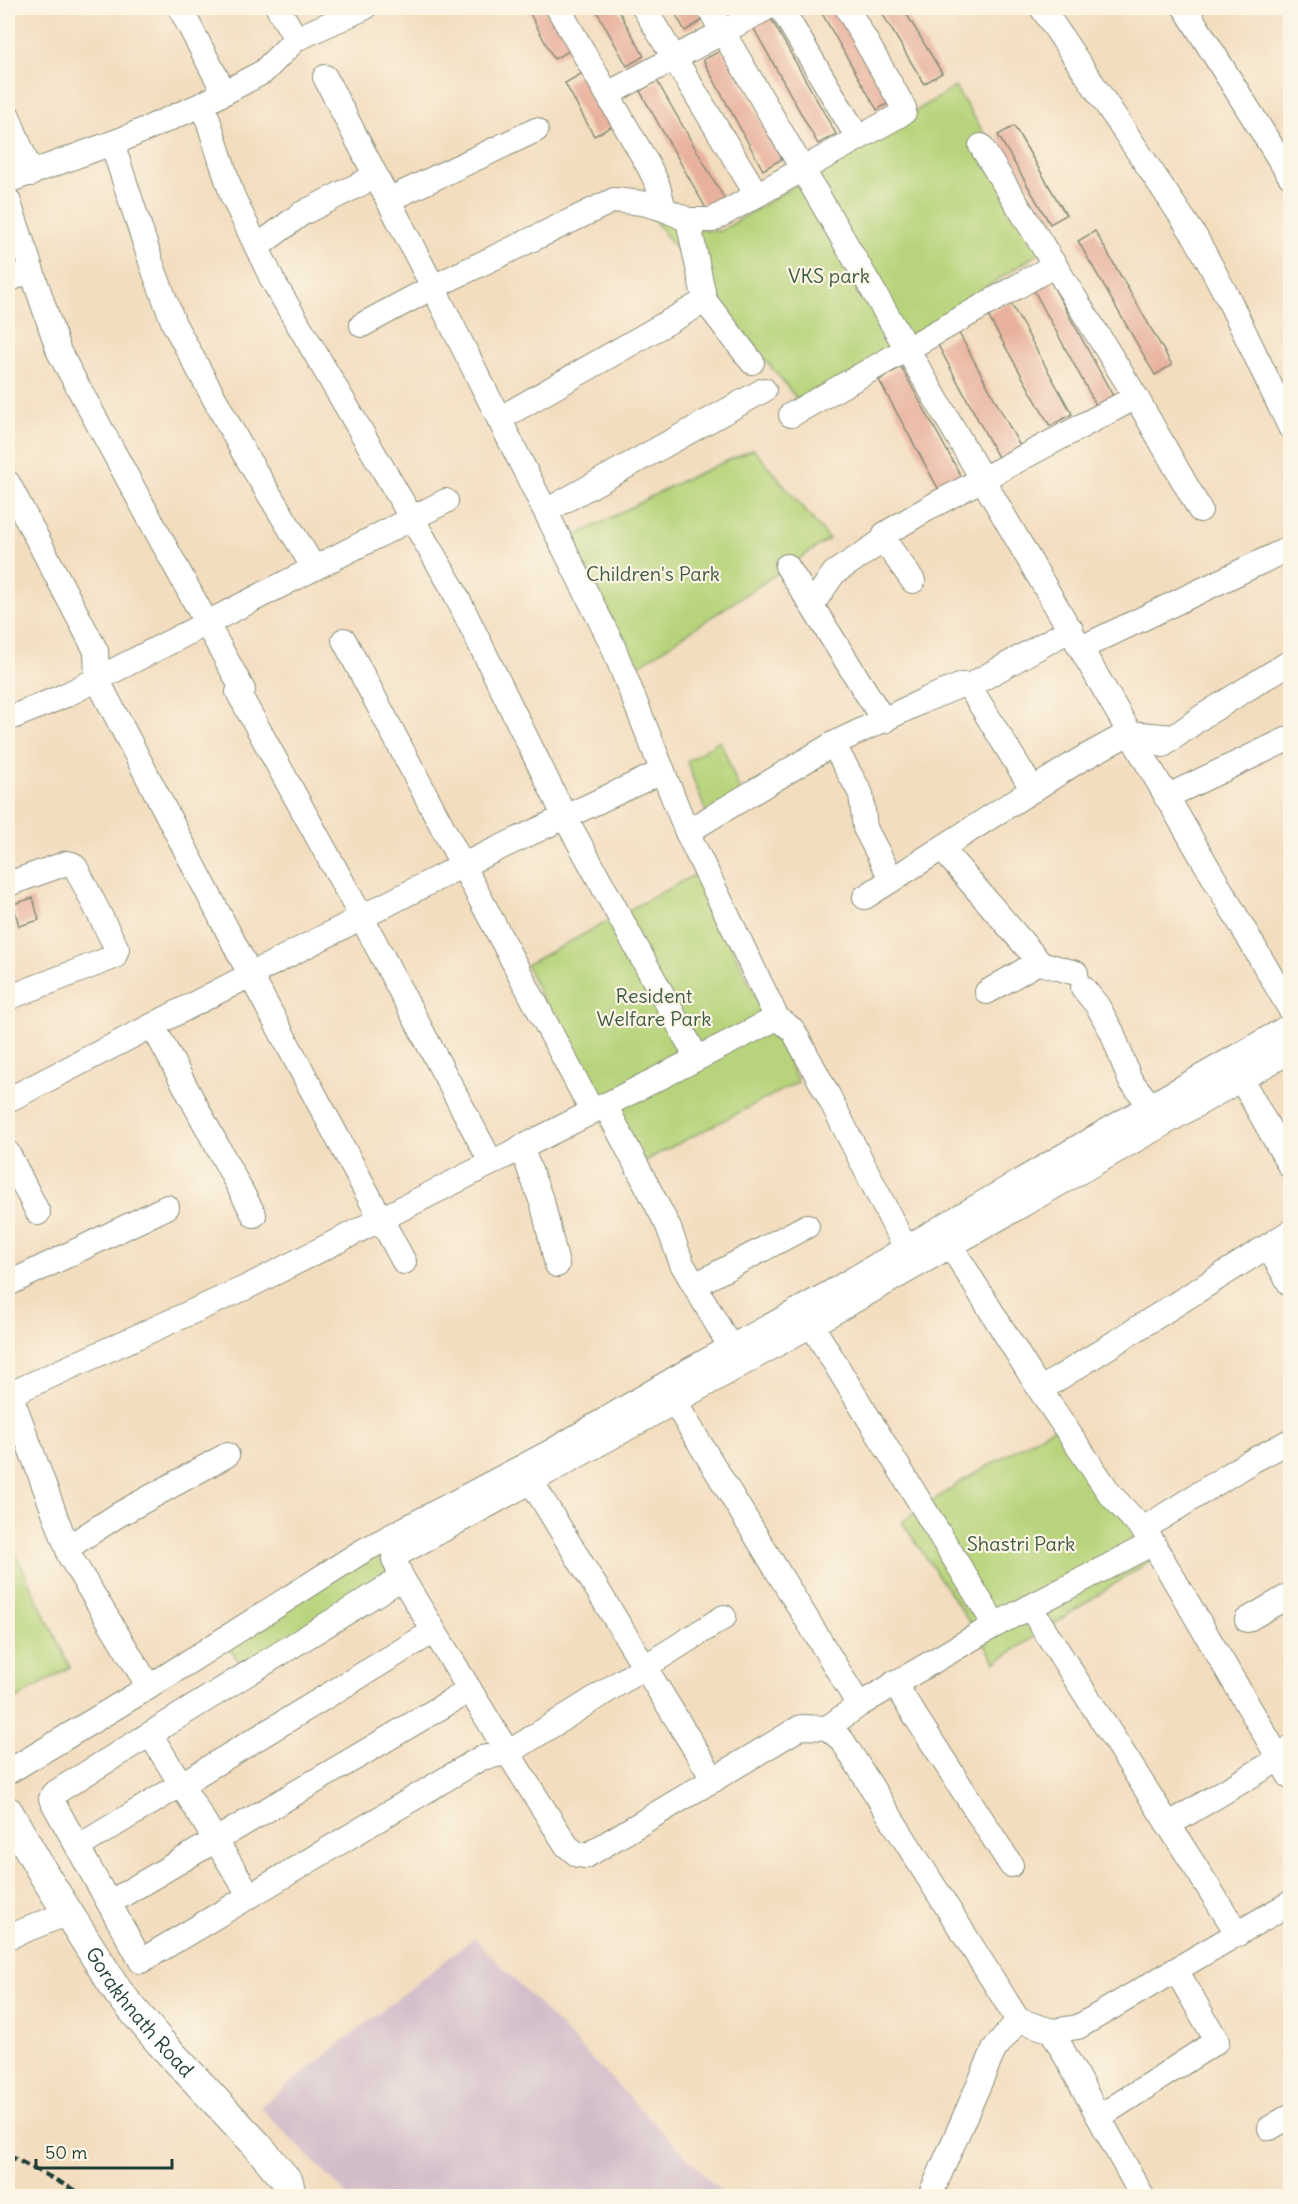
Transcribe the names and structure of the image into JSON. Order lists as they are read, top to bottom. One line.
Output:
{"streets":{"main road":["Gorakhnath Road"]},"parks":["VKS park","Children's Park","Resident Welfare Park","Shastri Park"],"scale_bar":"50 m"}
